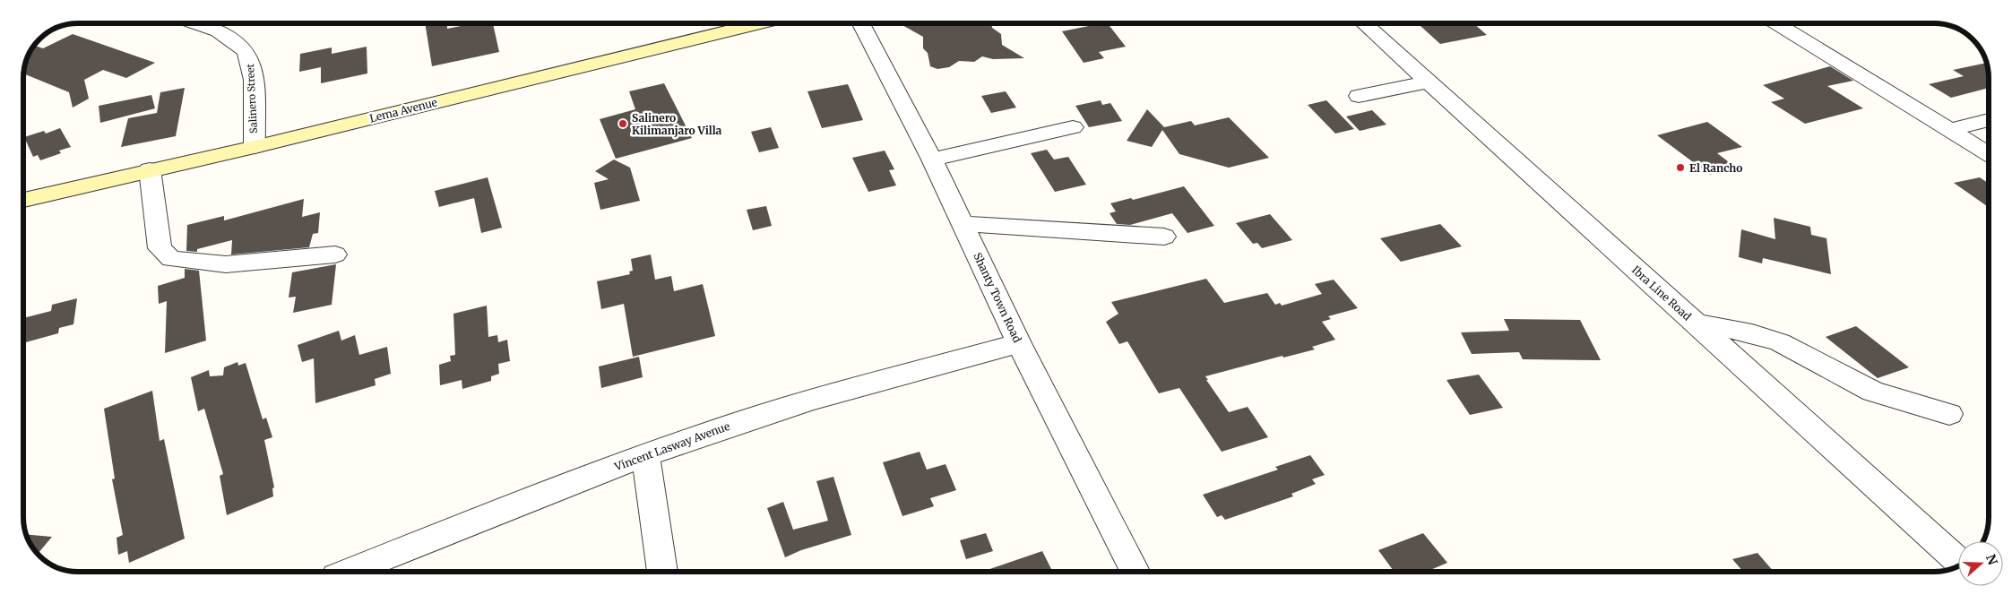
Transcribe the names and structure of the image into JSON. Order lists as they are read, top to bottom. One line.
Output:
{"streets":{"main road":["Lema Avenue"],"street":["Salinero Street","Ibra Line Road","Shanty Town Road","Vincent Lasway Avenue"]},"crossings":[["Salinero Street","Lema Avenue"],["Shanty Town Road","Vincent Lasway Avenue"]],"places":["Salinero Kilimanjaro Villa","El Rancho"],"north":"right"}
